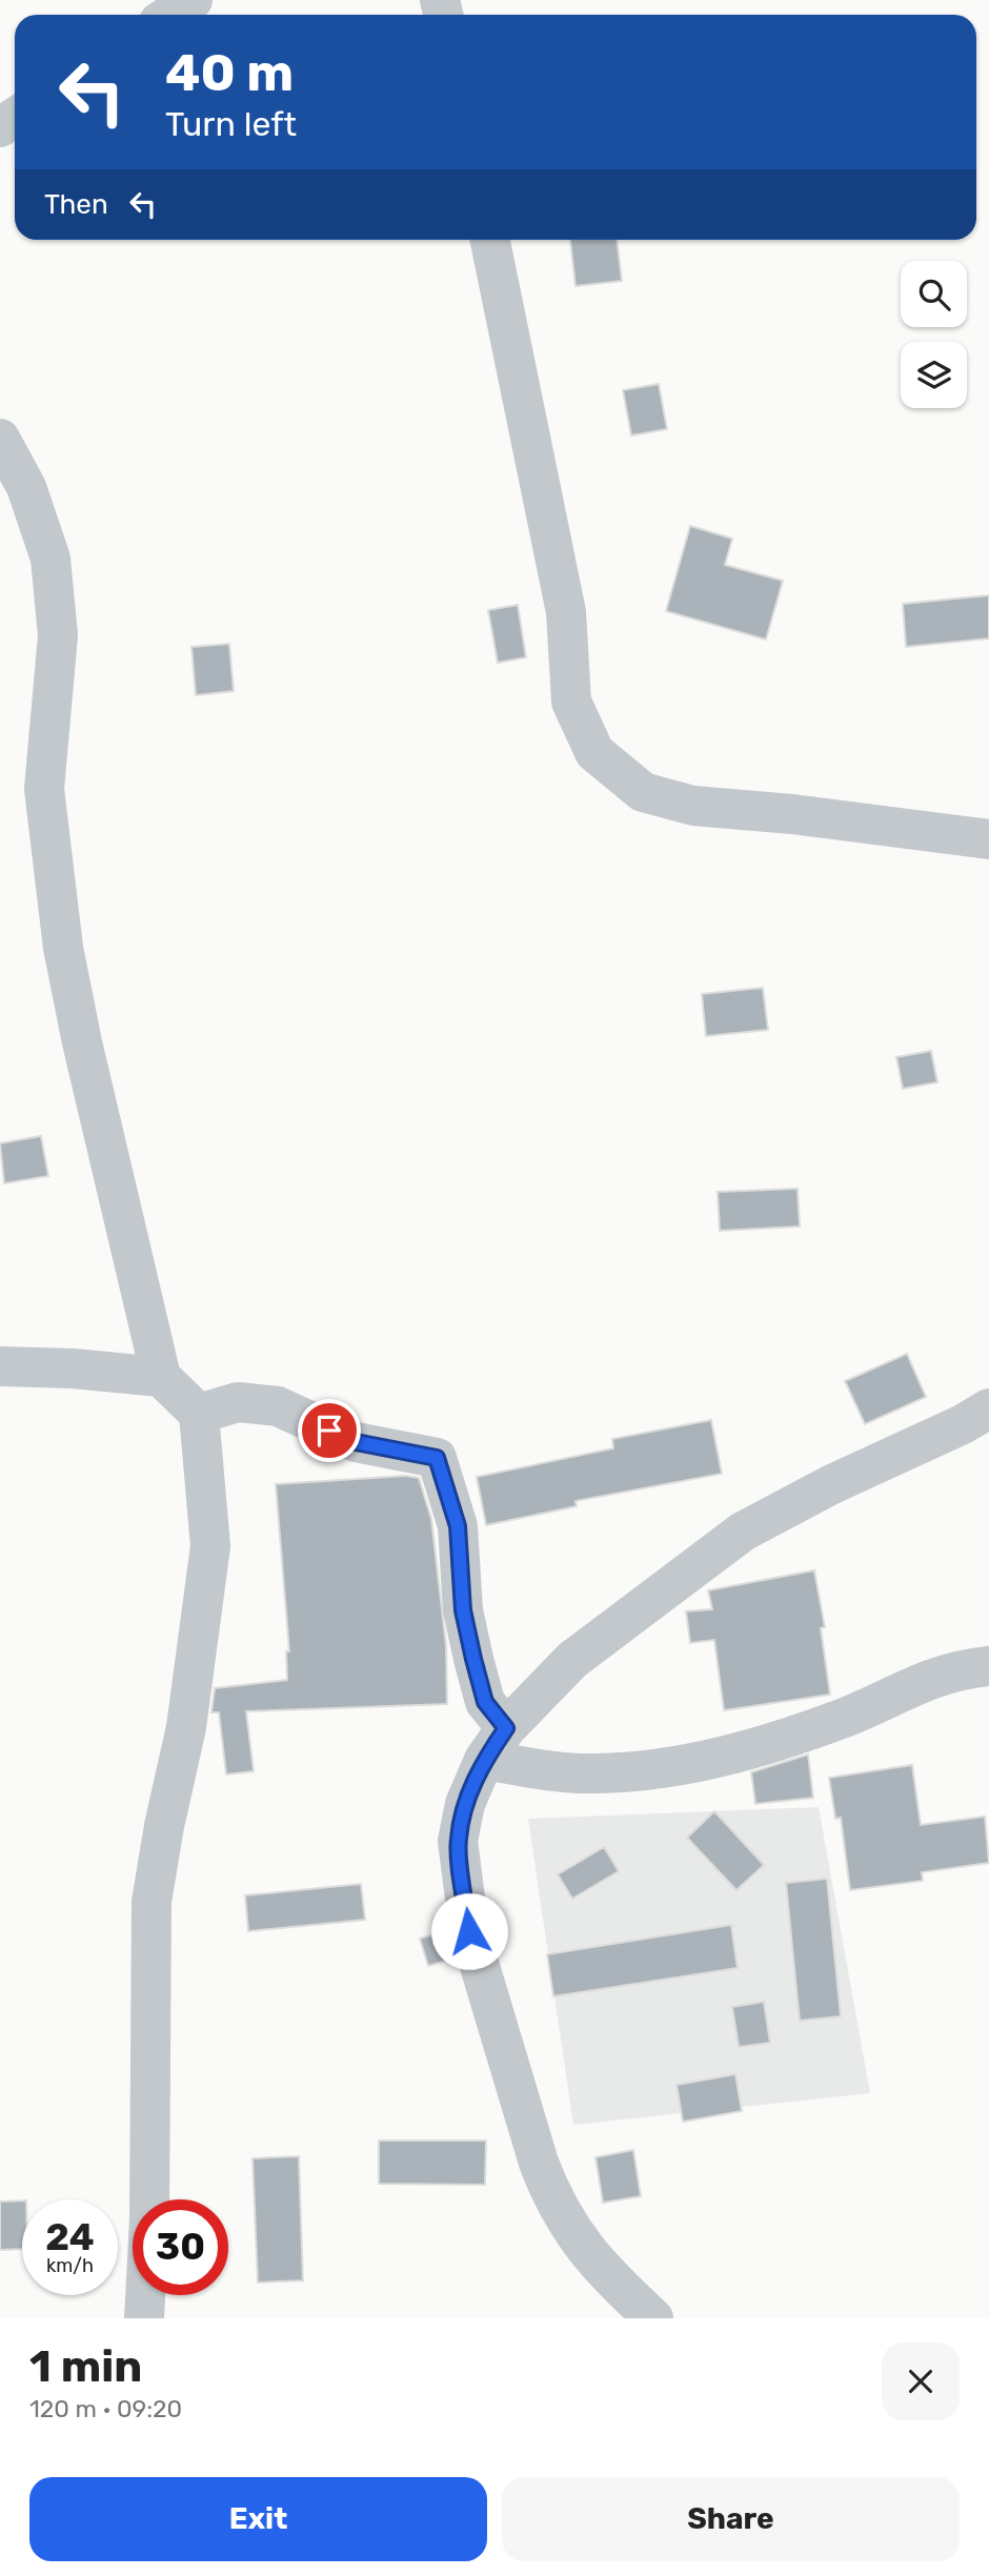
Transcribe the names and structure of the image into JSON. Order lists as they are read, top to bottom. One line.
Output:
{"page":{"turn":["40 m","Turn left"],"then":"Then","speed":"24 km/h","limit":"30","heading":["1 min","120 m · 09:20"],"buttons":["Exit","Share"]}}
